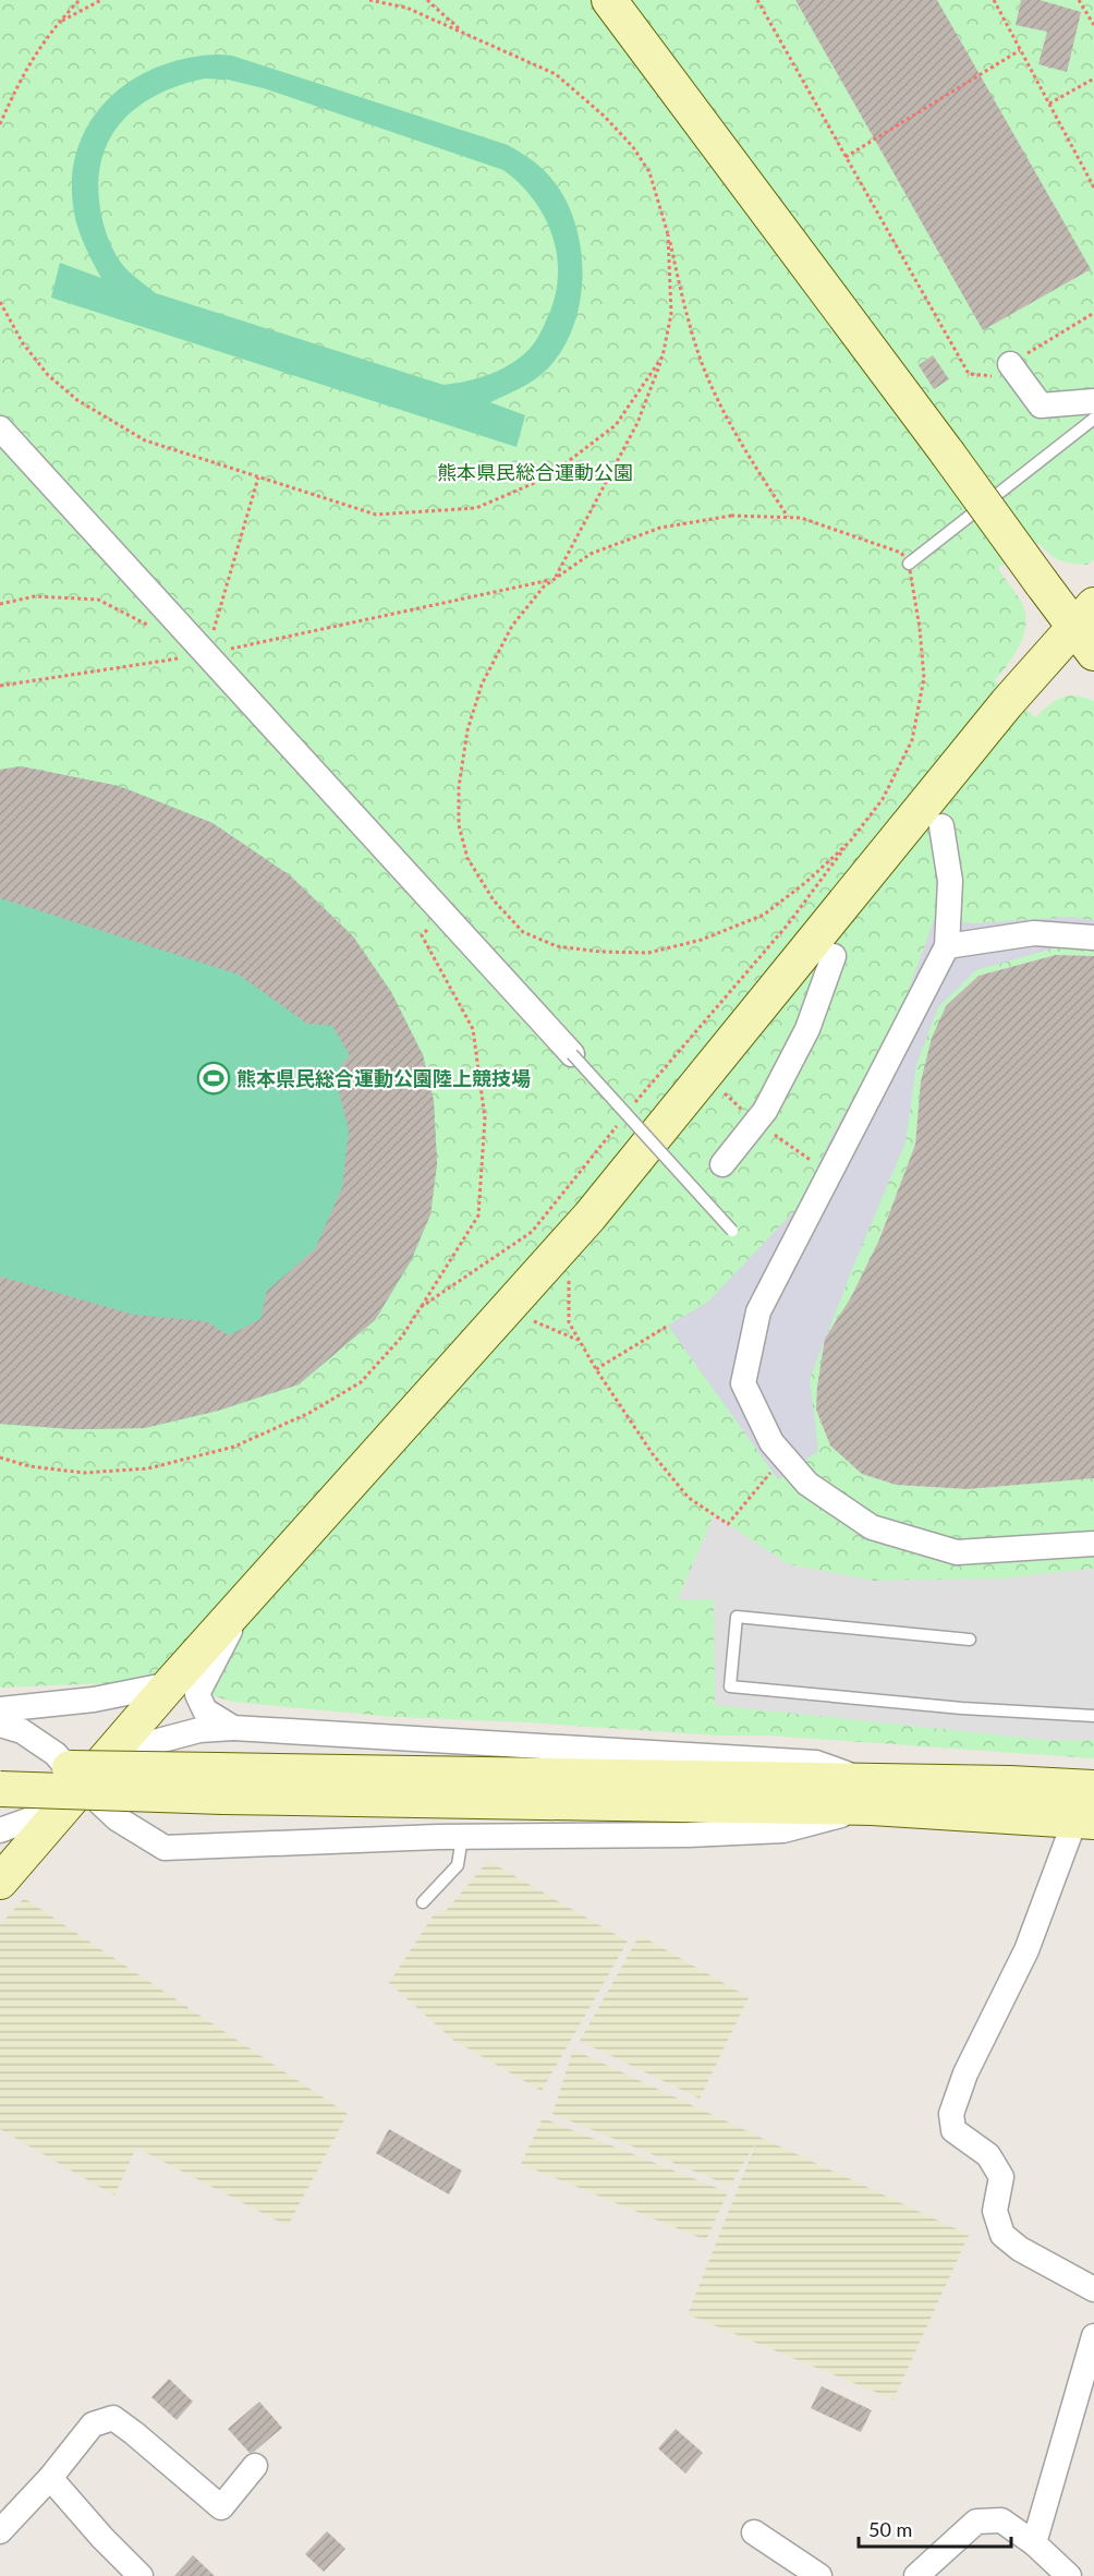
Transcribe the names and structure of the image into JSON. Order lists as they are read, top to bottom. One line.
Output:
{"parks":["熊本県民総合運動公園"],"places":{"sports":["熊本県民総合運動公園陸上競技場"]},"scale_bar":"50 m"}
